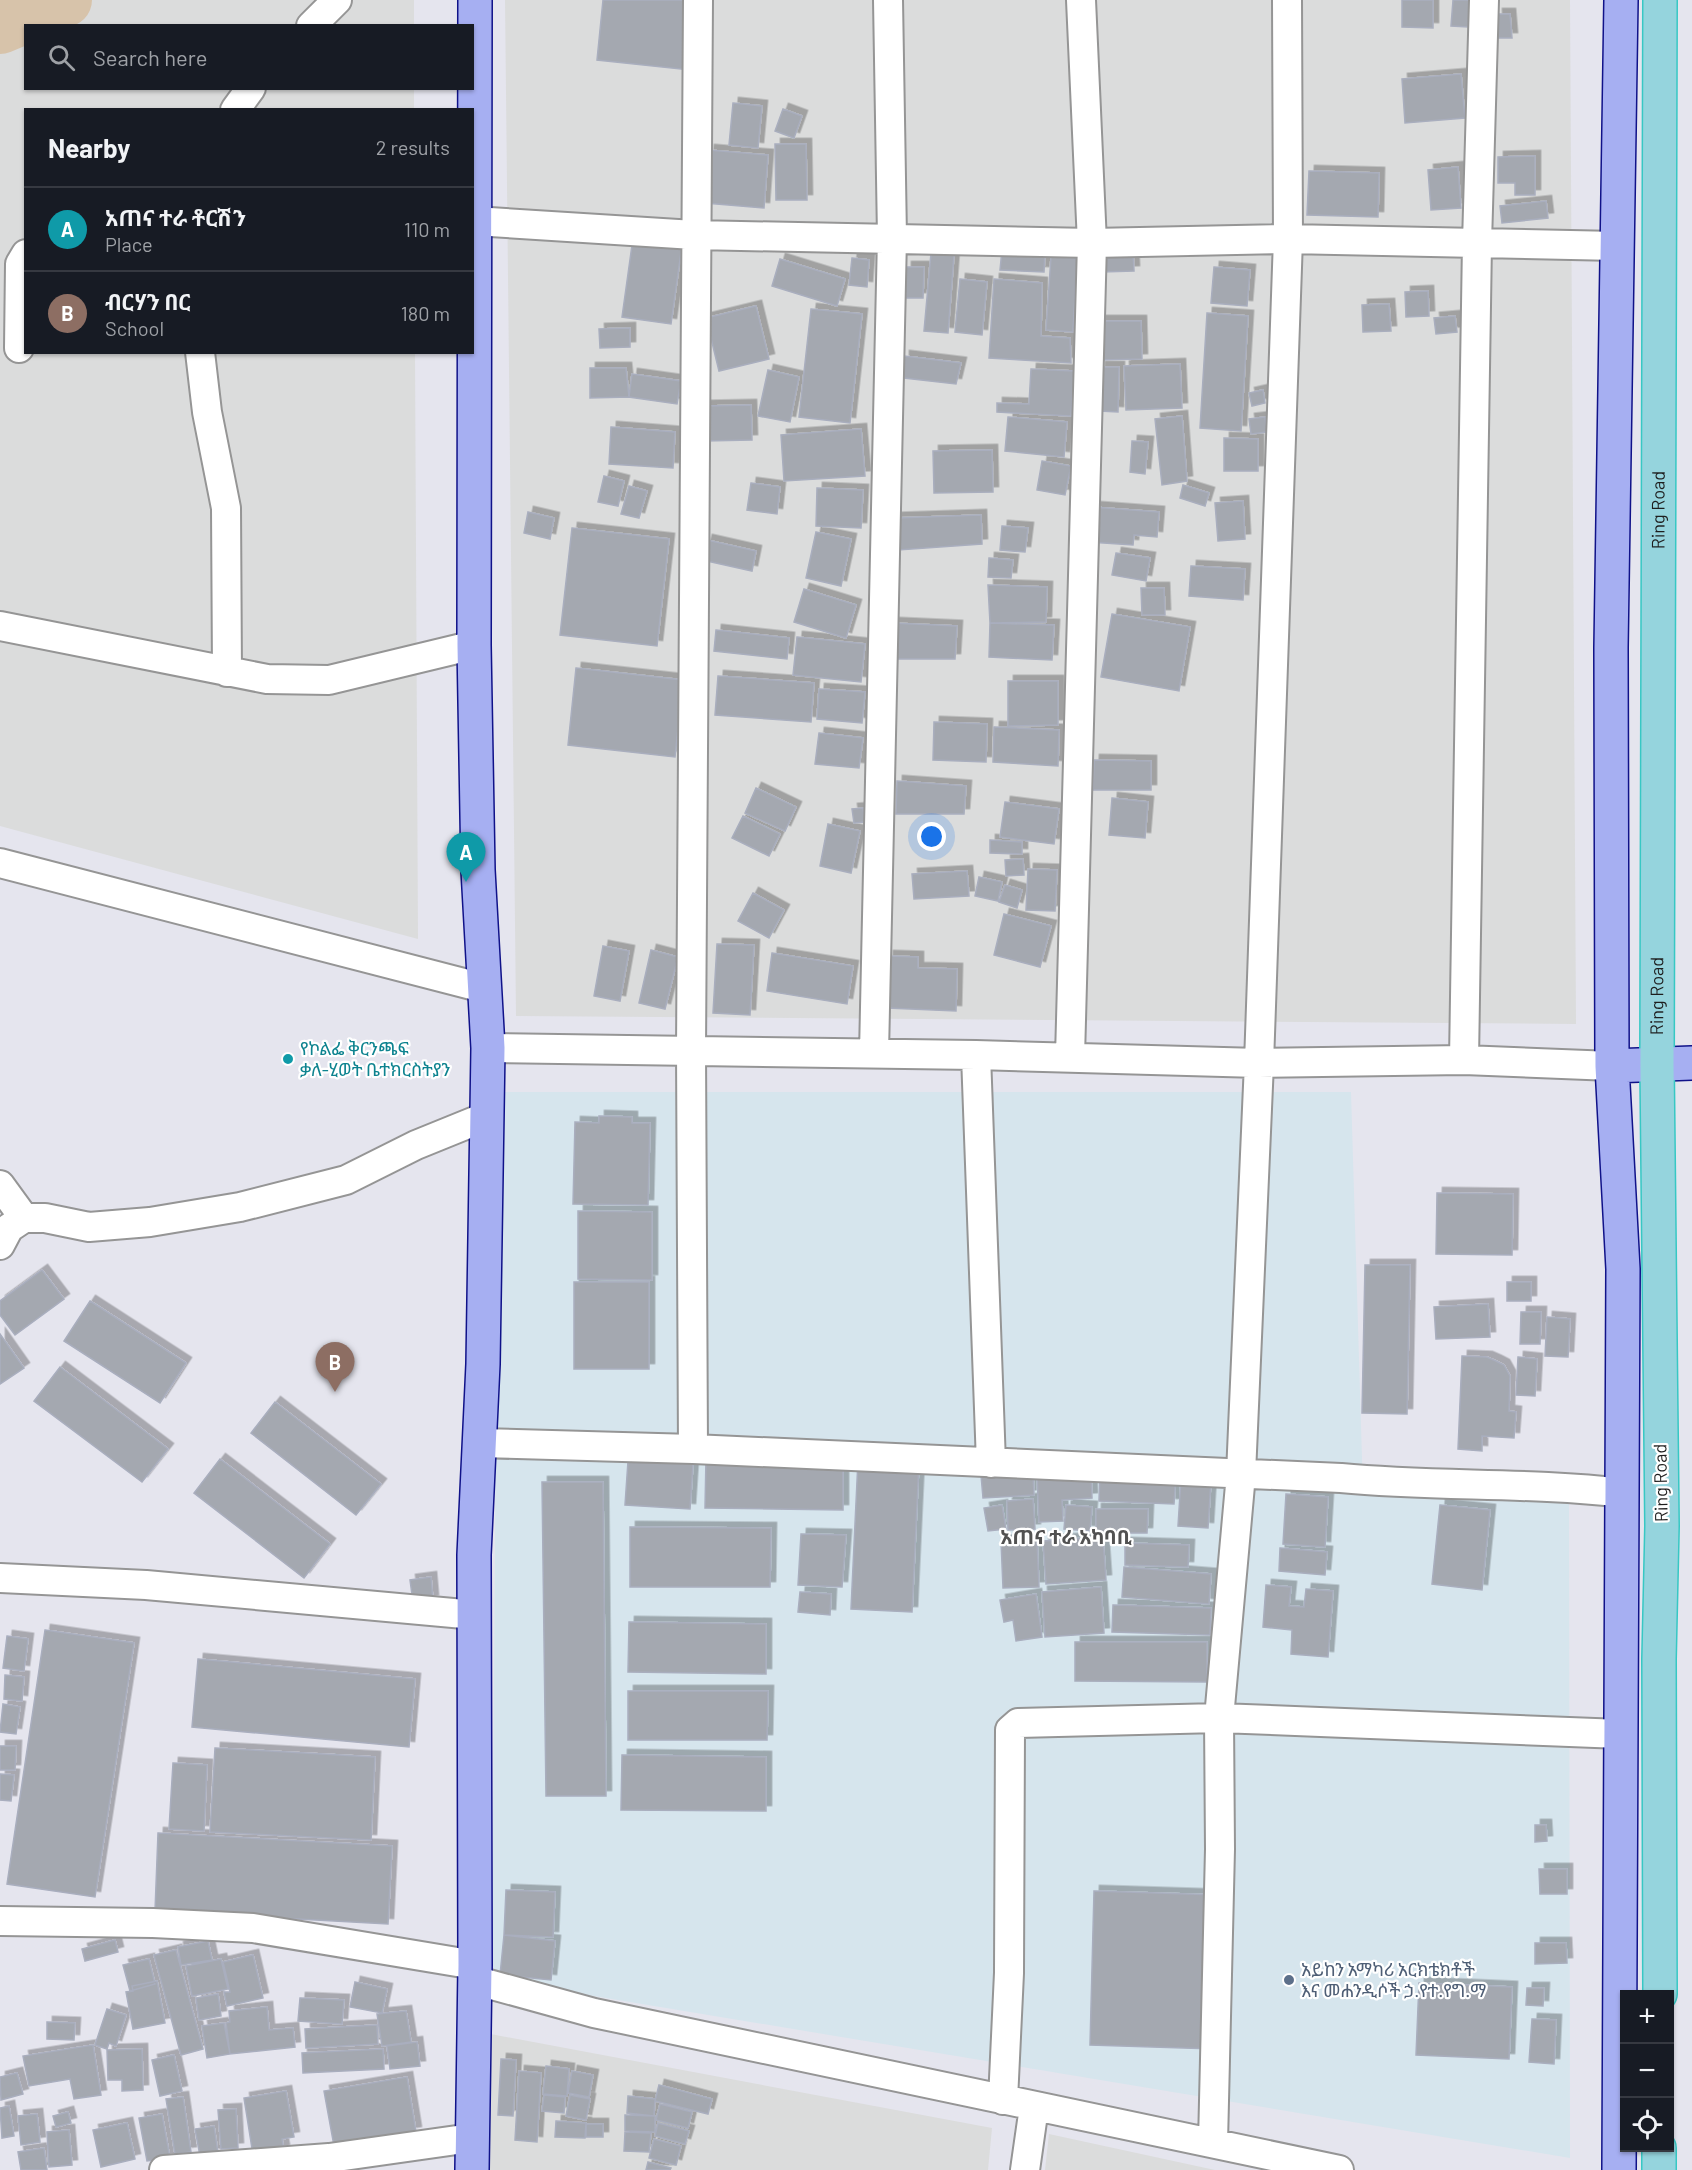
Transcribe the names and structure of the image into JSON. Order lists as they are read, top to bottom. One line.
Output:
{"streets":{"highway":["Ring Road"]},"districts":["አጠና ተራ አካባቢ"],"places":["የኮልፌ ቅርንጫፍ ቃለ-ሂወት ቤተክርስትያን","አይከን አማካሪ አርክቴክቶች እና መሐንዲሶች ኃ.የተ.የግ.ማ"],"page":{"search":"Search here","heading":["Nearby","2 results"],"list":[{"mark":"A","name":"አጠና ተራ ቶርሽን","note":"Place","value":"110 m"},{"mark":"B","name":"ብርሃን በር","note":"School","value":"180 m"}],"pins":["A","B"],"map_buttons":["+","−"]}}
